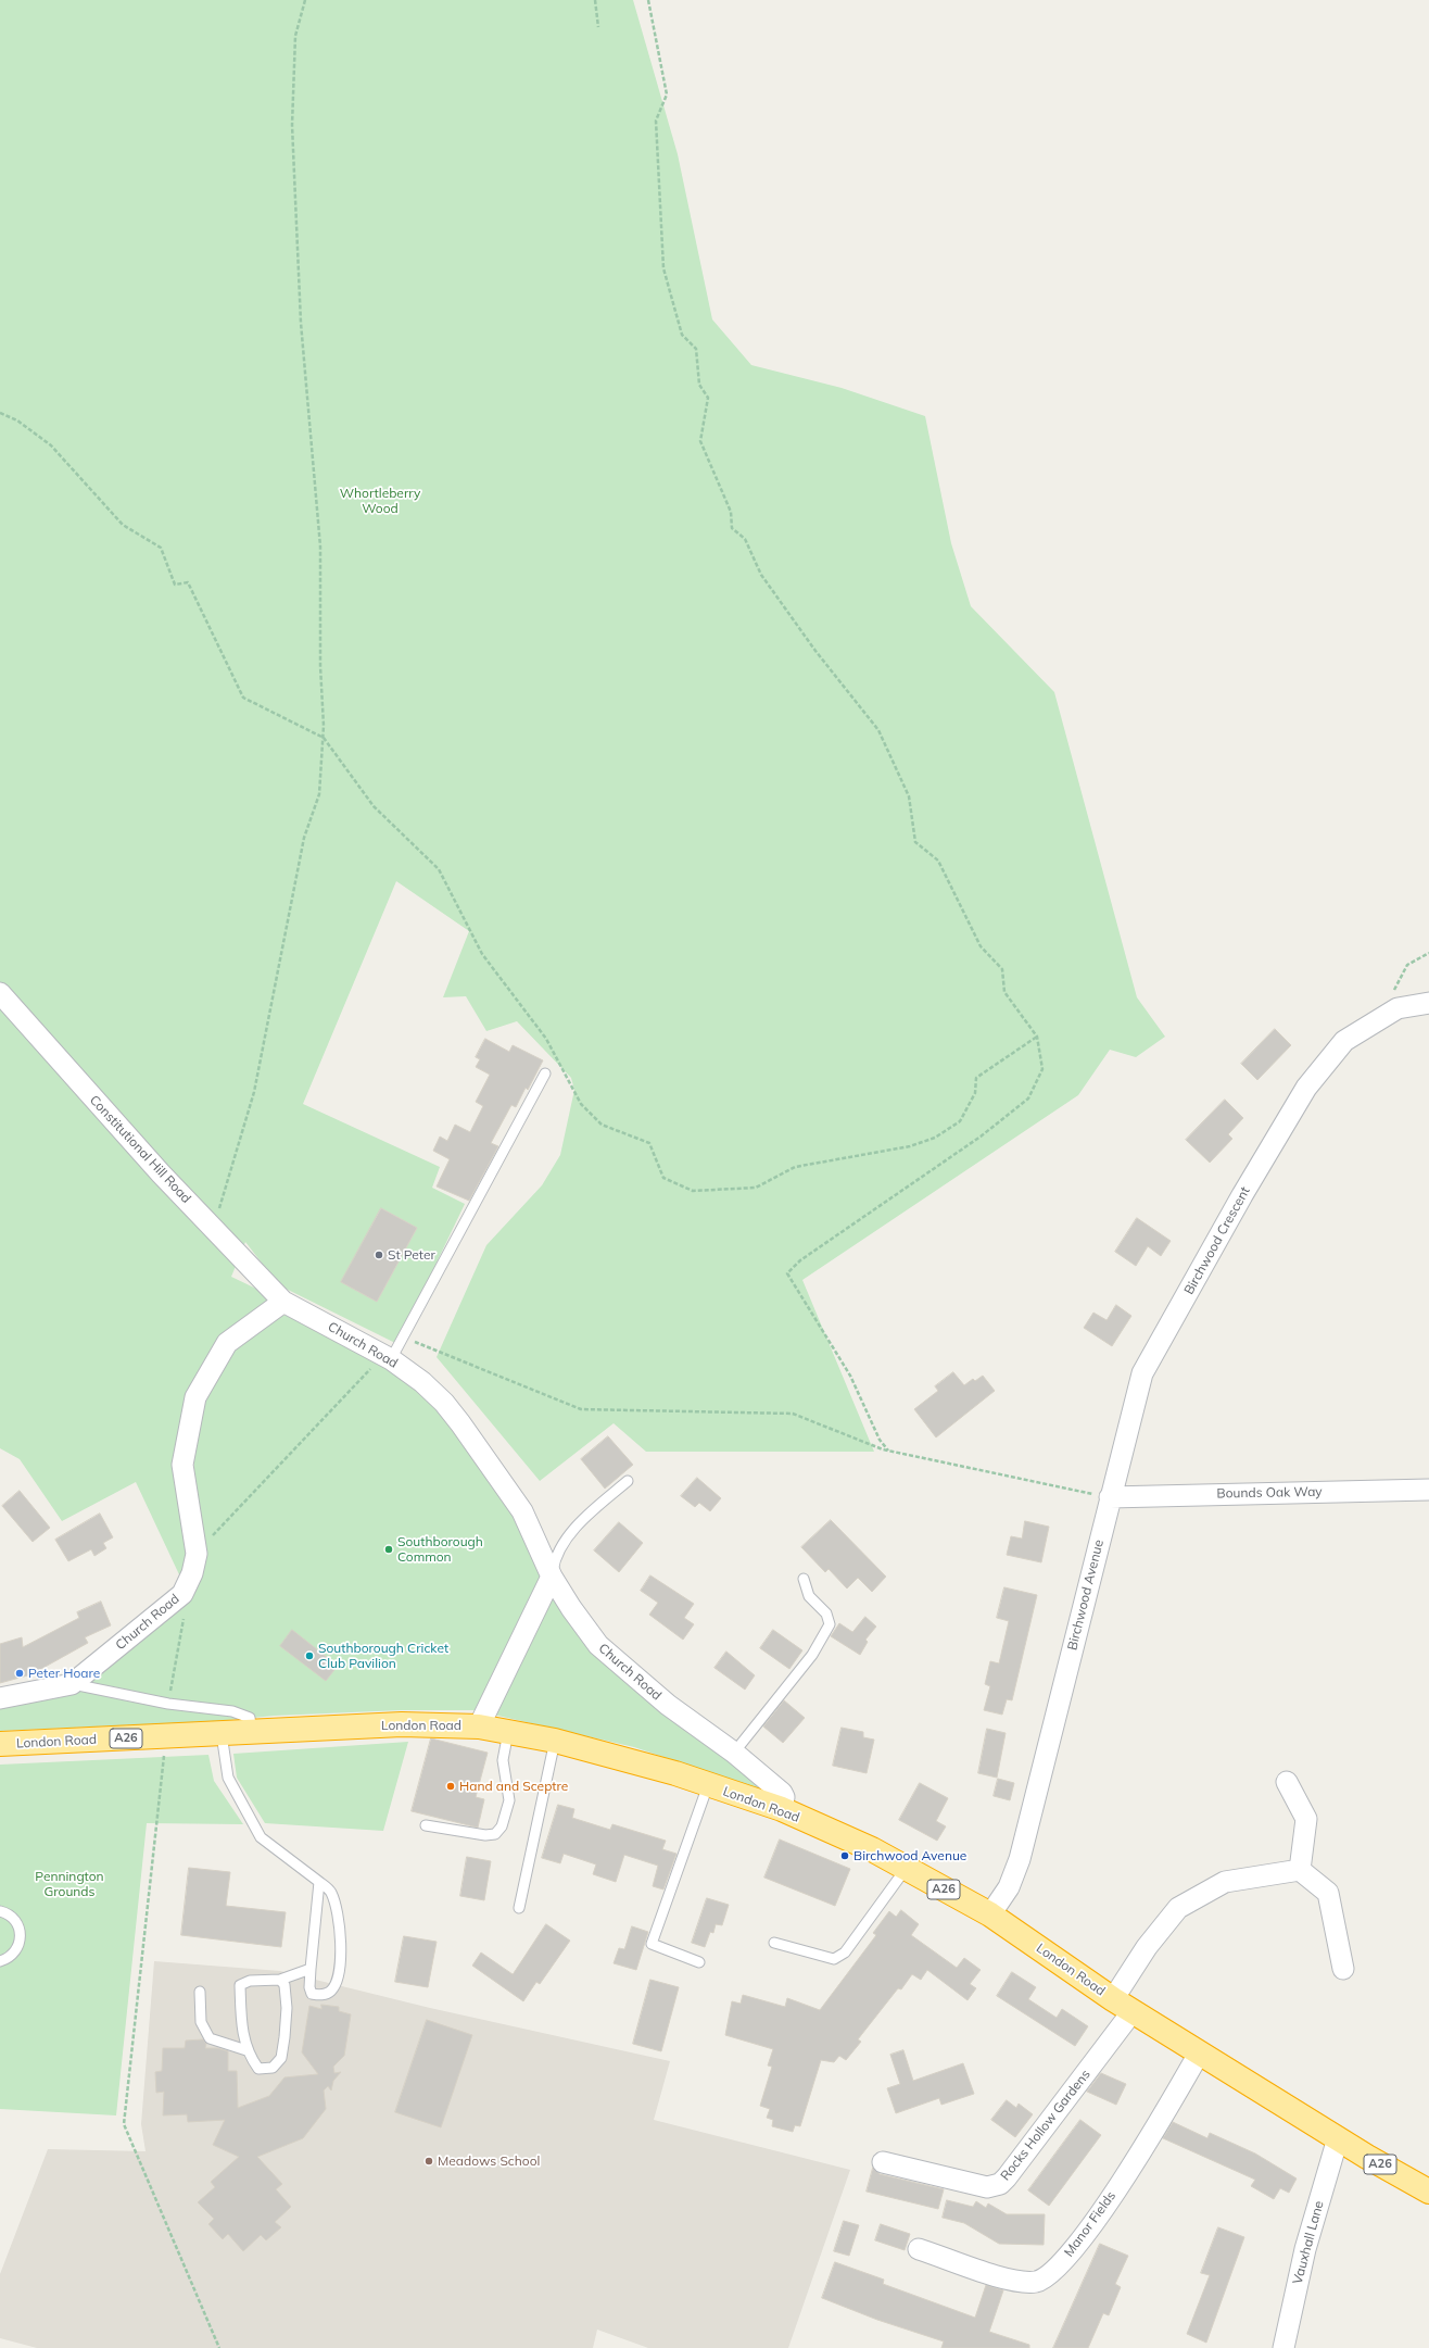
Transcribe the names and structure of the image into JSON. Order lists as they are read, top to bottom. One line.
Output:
{"streets":{"highway":["London Road","A26"],"street":["Constitutional Hill Road","Birchwood Crescent","Church Road","Bounds Oak Way","Birchwood Avenue","Rocks Hollow Gardens","Manor Fields","Vauxhall Lane"]},"crossings":[["Constitutional Hill Road","Church Road"],["Birchwood Crescent","Bounds Oak Way"],["Birchwood Crescent","Birchwood Avenue"],["Church Road","London Road"],["Bounds Oak Way","Birchwood Avenue"],["Birchwood Avenue","London Road"],["London Road","Rocks Hollow Gardens"],["London Road","Manor Fields"],["London Road","Vauxhall Lane"]],"parks":["Whortleberry Wood","Pennington Grounds"],"places":["St Peter","Southborough Common","Southborough Cricket Club Pavilion","Peter Hoare","Hand and Sceptre","Birchwood Avenue","Meadows School"]}
